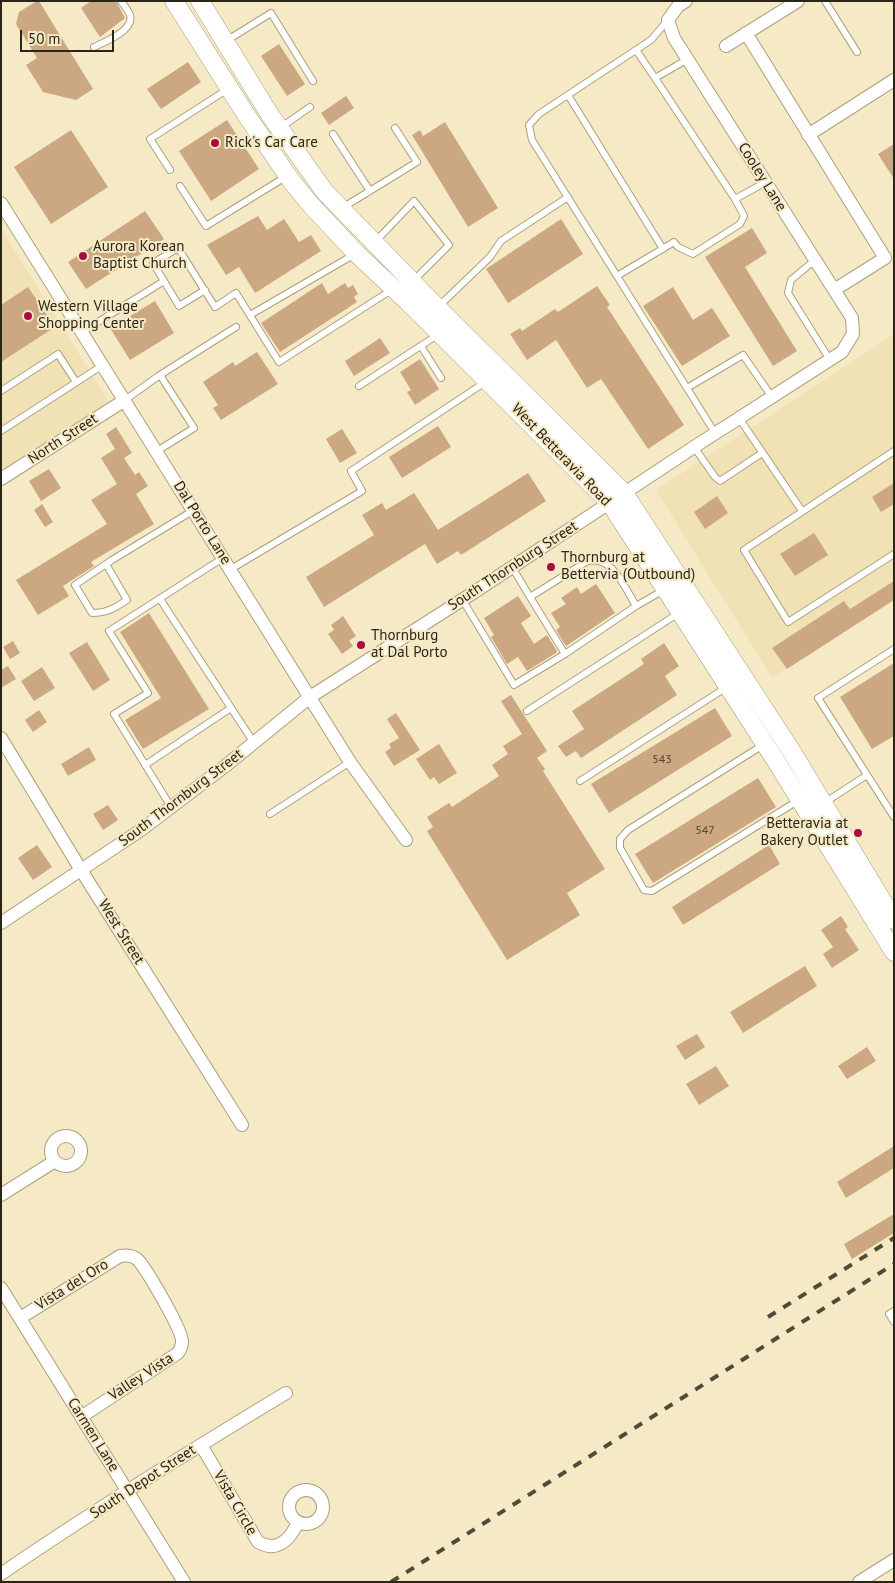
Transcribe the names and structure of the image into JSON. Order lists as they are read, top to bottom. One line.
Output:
{"streets":{"main road":["West Betteravia Road"],"street":["Cooley Lane","North Street","Dal Porto Lane","South Thornburg Street","West Street","Vista del Oro","Valley Vista","Carmen Lane","South Depot Street","Vista Circle"]},"crossings":[["Cooley Lane","South Thornburg Street"],["North Street","Dal Porto Lane"],["West Betteravia Road","South Thornburg Street"],["Dal Porto Lane","South Thornburg Street"],["South Thornburg Street","West Street"],["Vista del Oro","Valley Vista"],["Vista del Oro","Carmen Lane"],["Valley Vista","Carmen Lane"],["Carmen Lane","South Depot Street"],["South Depot Street","Vista Circle"]],"places":["Rick's Car Care","Aurora Korean Baptist Church","Western Village Shopping Center","Thornburg at Bettervia (Outbound)","Thornburg at Dal Porto","Betteravia at Bakery Outlet"],"house_numbers":["543","547"],"scale_bar":"50 m"}
